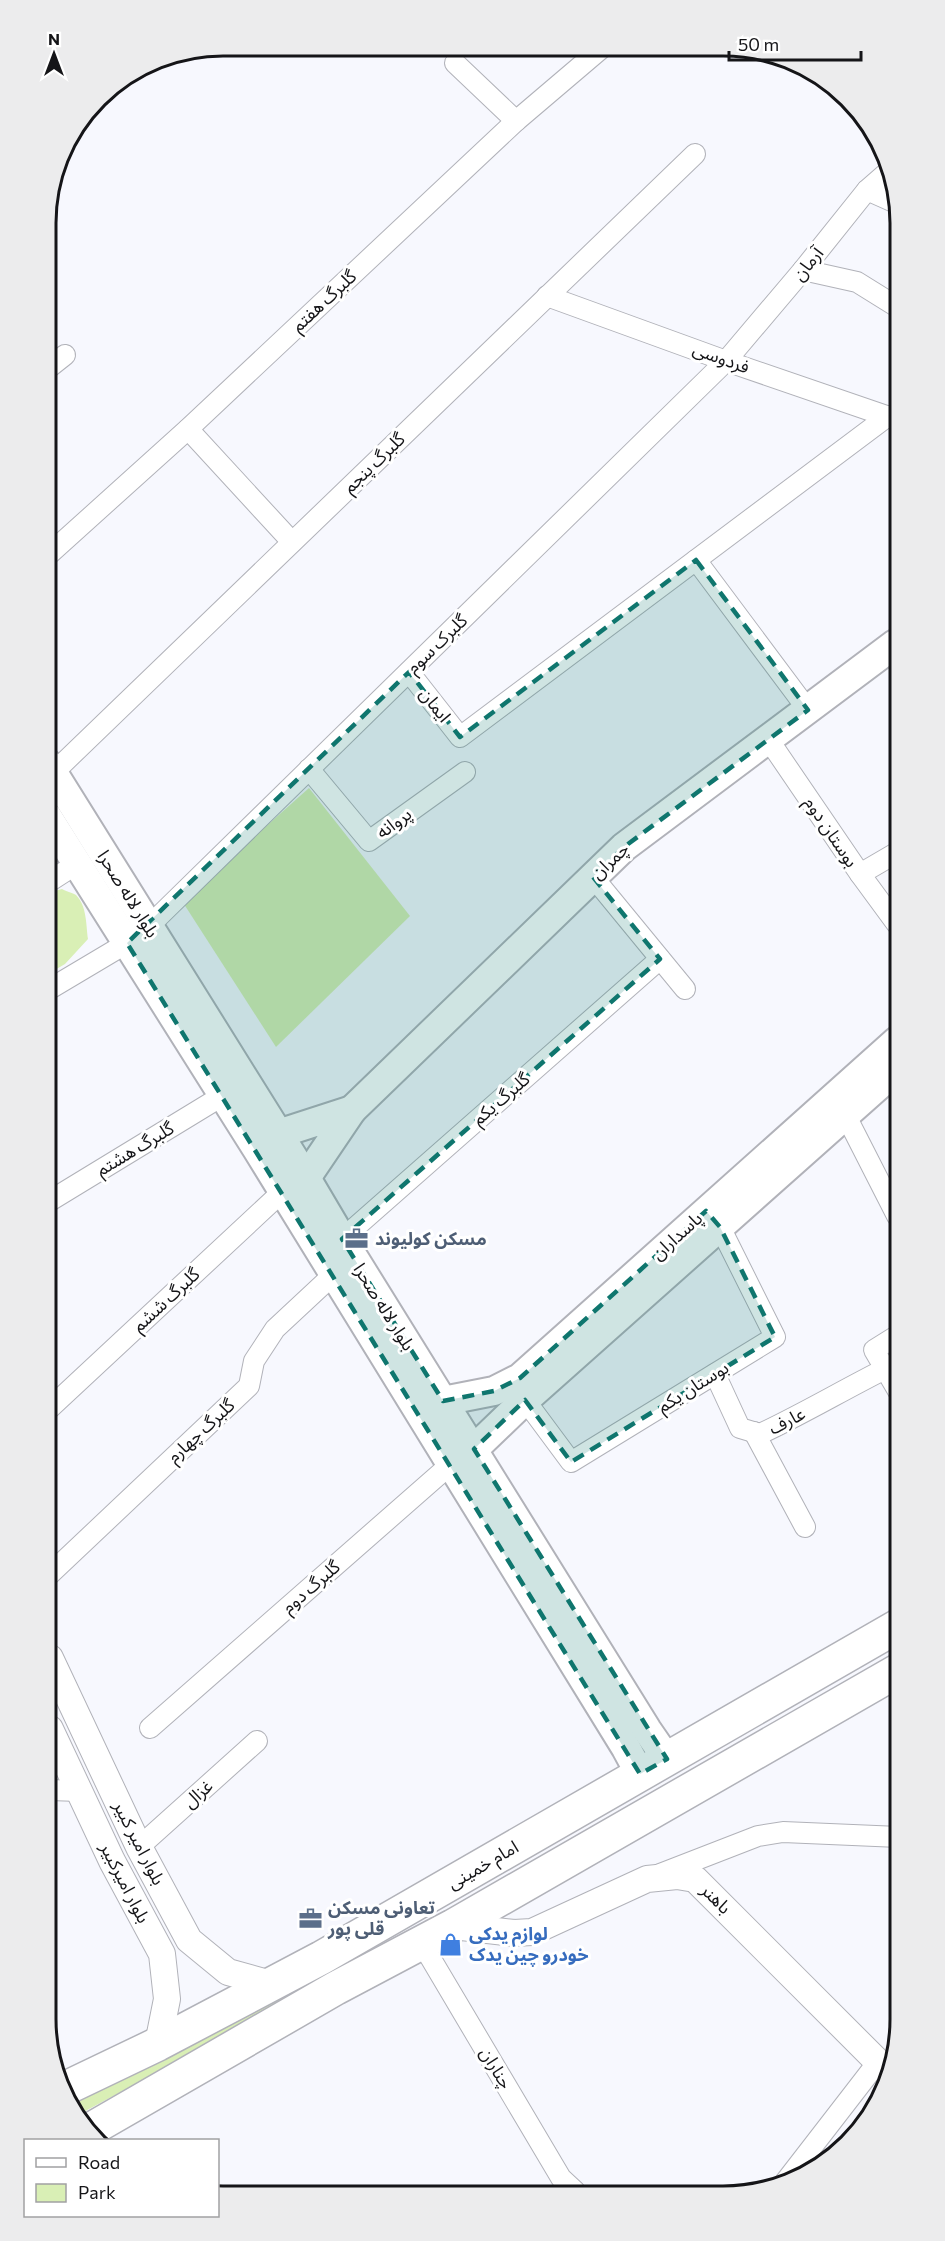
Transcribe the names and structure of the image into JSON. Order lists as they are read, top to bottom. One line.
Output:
{"streets":{"highway":["امام خمینی"],"main road":["چمران","بلوار لاله صحرا","پاسداران"],"street":["آرمان","گلبرگ هفتم","فردوسی","گلبرگ پنجم","گلبرک سوم","ایمان","پروانه","بوستان دوم","گلبرگ یکم","گلبرگ هشتم","گلبرگ ششم","بوستان یکم","عارف","گلبرگ چهارم","گلبرگ دوم","غزال","بلوار امیر کبیر","بلوار امیرکبیر","باهنر","چناران"]},"crossings":[["آرمان","فردوسی"],["آرمان","گلبرک سوم"],["فردوسی","گلبرگ پنجم"],["فردوسی","گلبرک سوم"],["گلبرک سوم","ایمان"],["گلبرک سوم","پروانه"],["گلبرک سوم","بلوار لاله صحرا"],["بوستان دوم","چمران"],["چمران","بلوار لاله صحرا"],["چمران","گلبرگ ششم"],["بلوار لاله صحرا","گلبرگ یکم"],["بلوار لاله صحرا","گلبرگ هشتم"],["بلوار لاله صحرا","پاسداران"],["بلوار لاله صحرا","گلبرگ ششم"],["بلوار لاله صحرا","گلبرگ چهارم"],["بلوار لاله صحرا","گلبرگ دوم"],["بلوار لاله صحرا","امام خمینی"],["پاسداران","بوستان یکم"],["پاسداران","گلبرگ دوم"],["بوستان یکم","عارف"],["غزال","بلوار امیر کبیر"],["بلوار امیر کبیر","امام خمینی"],["امام خمینی","بلوار امیرکبیر"],["امام خمینی","باهنر"],["امام خمینی","چناران"]],"places":{"office":["مسکن کولیوند","تعاونی مسکن قلی پور"],"shop":["لوازم یدکی خودرو چین یدک"]},"legend":["Road","Park"],"scale_bar":"50 m","north":"top"}
